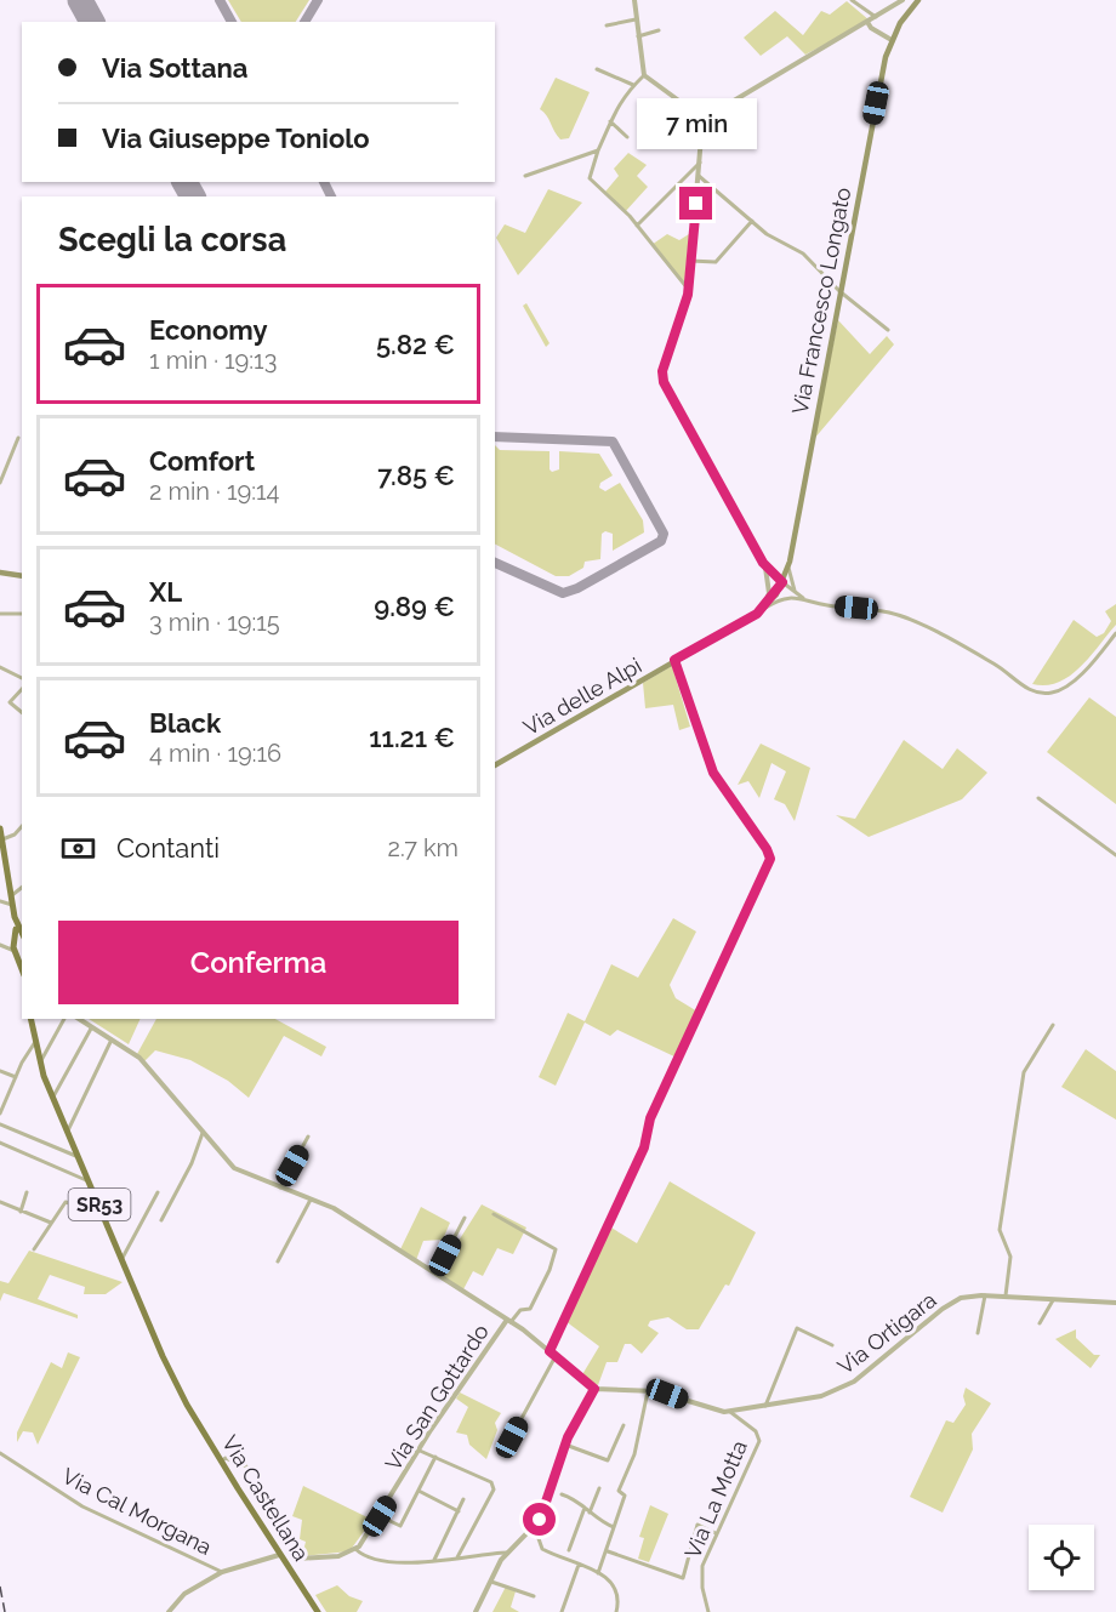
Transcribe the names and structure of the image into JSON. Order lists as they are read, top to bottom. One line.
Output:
{"streets":{"main road":["Via Francesco Longato","Via delle Alpi","SR53","Via Castellana"],"street":["Via Ortigara","Via San Gottardo","Via La Motta","Via Cal Morgana"]},"crossings":[["Via Francesco Longato","Via delle Alpi"],["SR53","Via Castellana"],["Via Ortigara","Via La Motta"]],"page":{"banner":["Via Sottana","Via Giuseppe Toniolo"],"bubble":"7 min","heading":"Scegli la corsa","list":[{"name":"Economy","note":"1 min · 19:13","value":"5.82 €"},{"name":"Comfort","note":"2 min · 19:14","value":"7.85 €"},{"name":"XL","note":"3 min · 19:15","value":"9.89 €"},{"name":"Black","note":"4 min · 19:16","value":"11.21 €"}],"pay":["Contanti","2.7 km"],"buttons":"Conferma"}}
